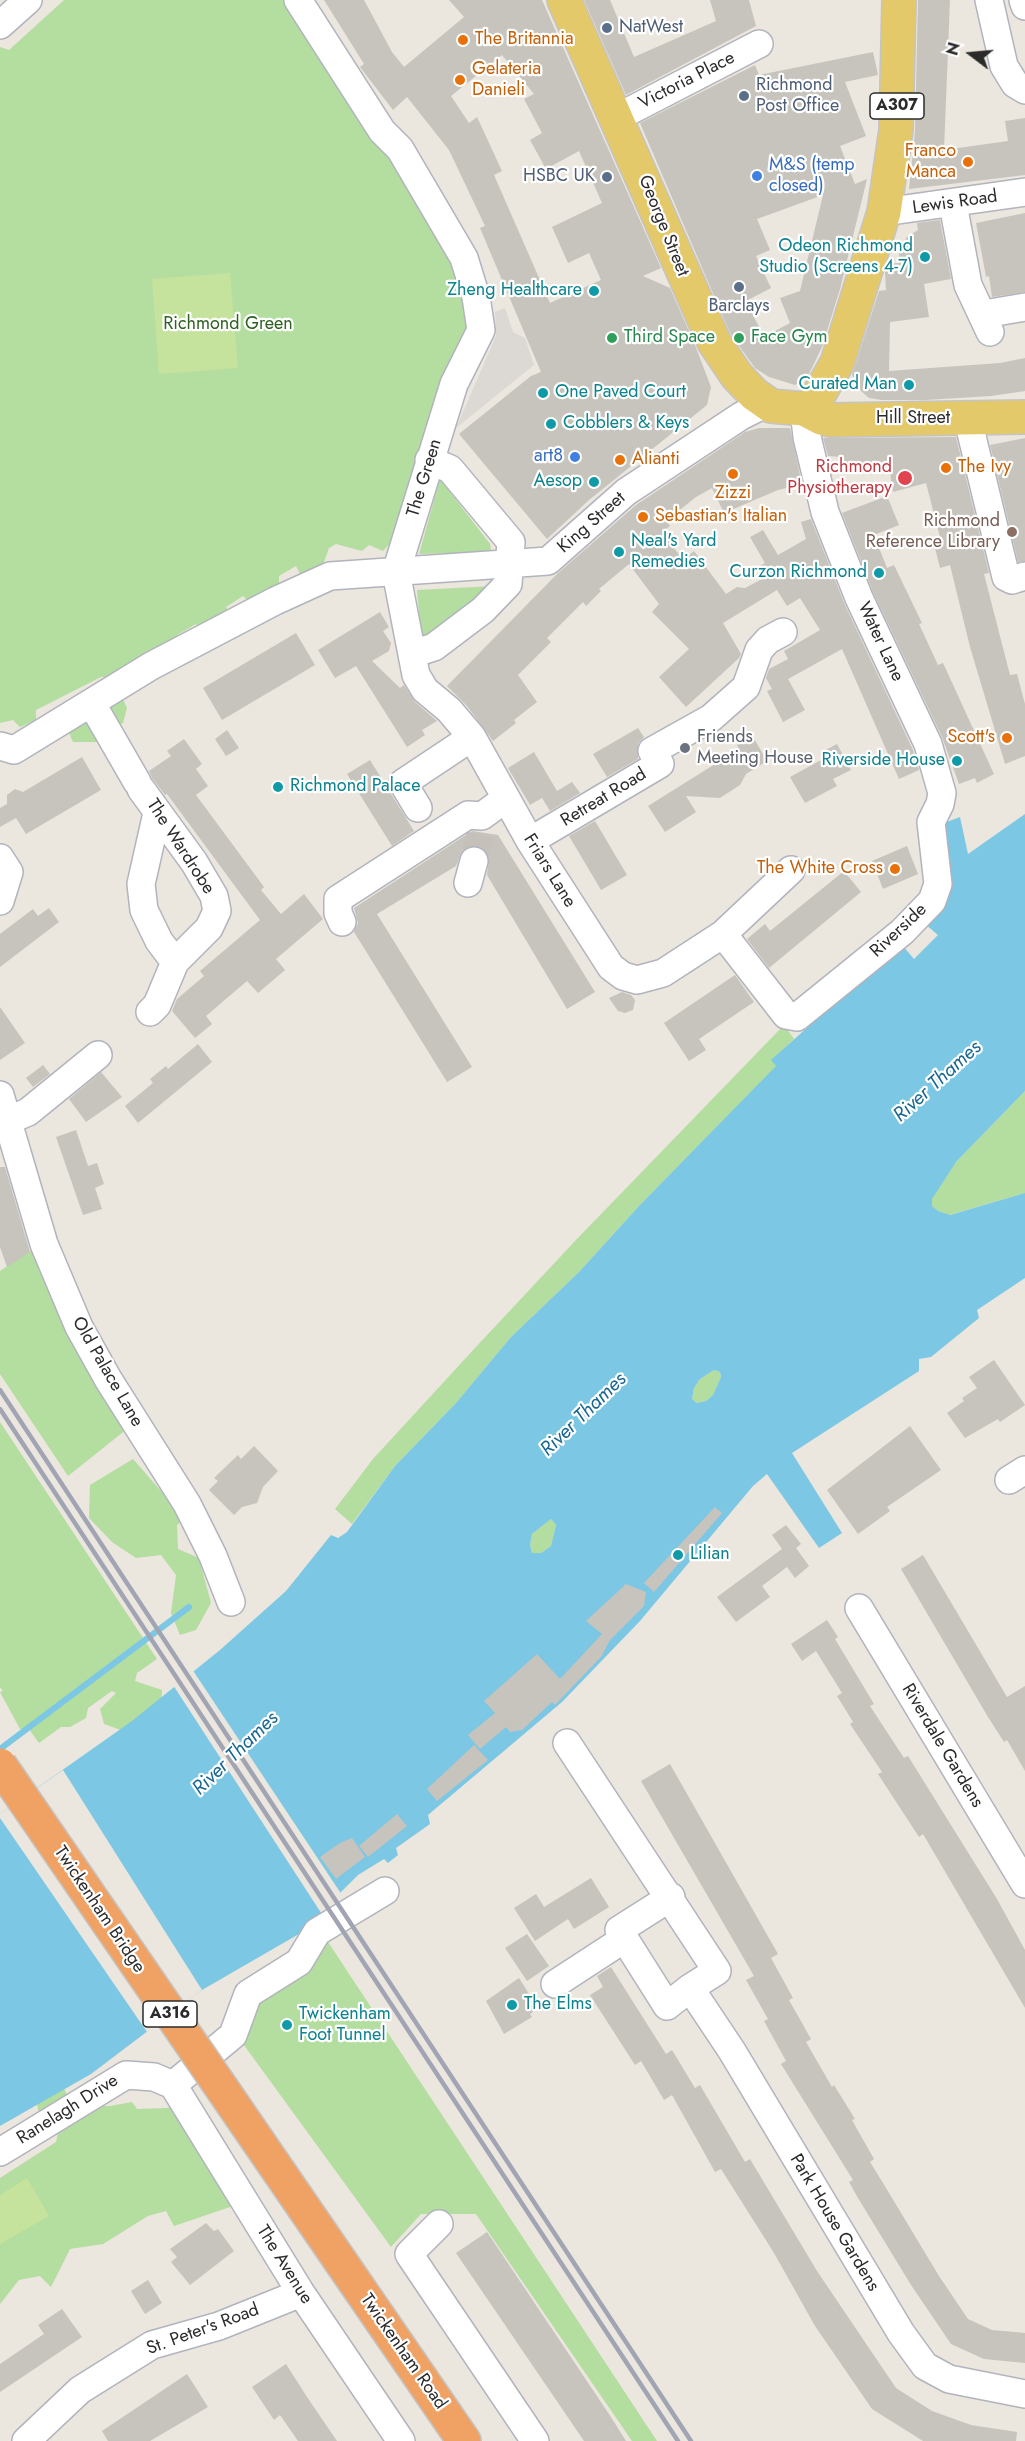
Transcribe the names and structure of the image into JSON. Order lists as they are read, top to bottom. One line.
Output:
{"streets":{"highway":["Twickenham Bridge","A316","Twickenham Road"],"main road":["A307","George Street","Hill Street"],"street":["Victoria Place","Lewis Road","The Green","King Street","Water Lane","Retreat Road","The Wardrobe","Friars Lane","Riverside","Old Palace Lane","Riverdale Gardens","Ranelagh Drive","Park House Gardens","The Avenue","St. Peter's Road"]},"crossings":[["Victoria Place","George Street"],["A307","Lewis Road"],["A307","Hill Street"],["A307","Water Lane"],["George Street","King Street"],["Hill Street","Water Lane"],["The Green","King Street"],["The Green","Friars Lane"],["King Street","Friars Lane"],["Water Lane","Riverside"],["Retreat Road","Friars Lane"],["Friars Lane","Riverside"],["Twickenham Bridge","Twickenham Road"],["Ranelagh Drive","The Avenue"],["The Avenue","St. Peter's Road"]],"water":["River Thames"],"parks":["Richmond Green"],"places":["NatWest","The Britannia","Gelateria Danieli","Richmond Post Office","Franco Manca","M&S (temp closed)","HSBC UK","Odeon Richmond Studio (Screens 4-7)","Barclays","Zheng Healthcare","Third Space","Face Gym","Curated Man","One Paved Court","Cobblers & Keys","art8","Alianti","The Ivy","Zizzi","Richmond Physiotherapy","Aesop","Sebastian's Italian","Richmond Reference Library","Neal's Yard Remedies","Curzon Richmond","Scott's","Friends Meeting House","Riverside House","Richmond Palace","The White Cross","Lilian","The Elms","Twickenham Foot Tunnel"],"north":"left"}
